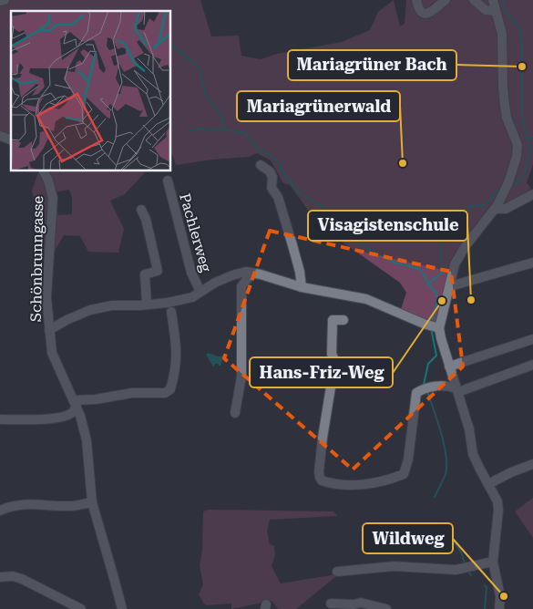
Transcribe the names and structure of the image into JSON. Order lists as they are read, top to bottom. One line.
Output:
{"streets":{"street":["Pachlerweg","Schönbrunngasse"]},"places":["Mariagrüner Bach","Mariagrünerwald","Visagistenschule","Hans-Friz-Weg","Wildweg"]}
